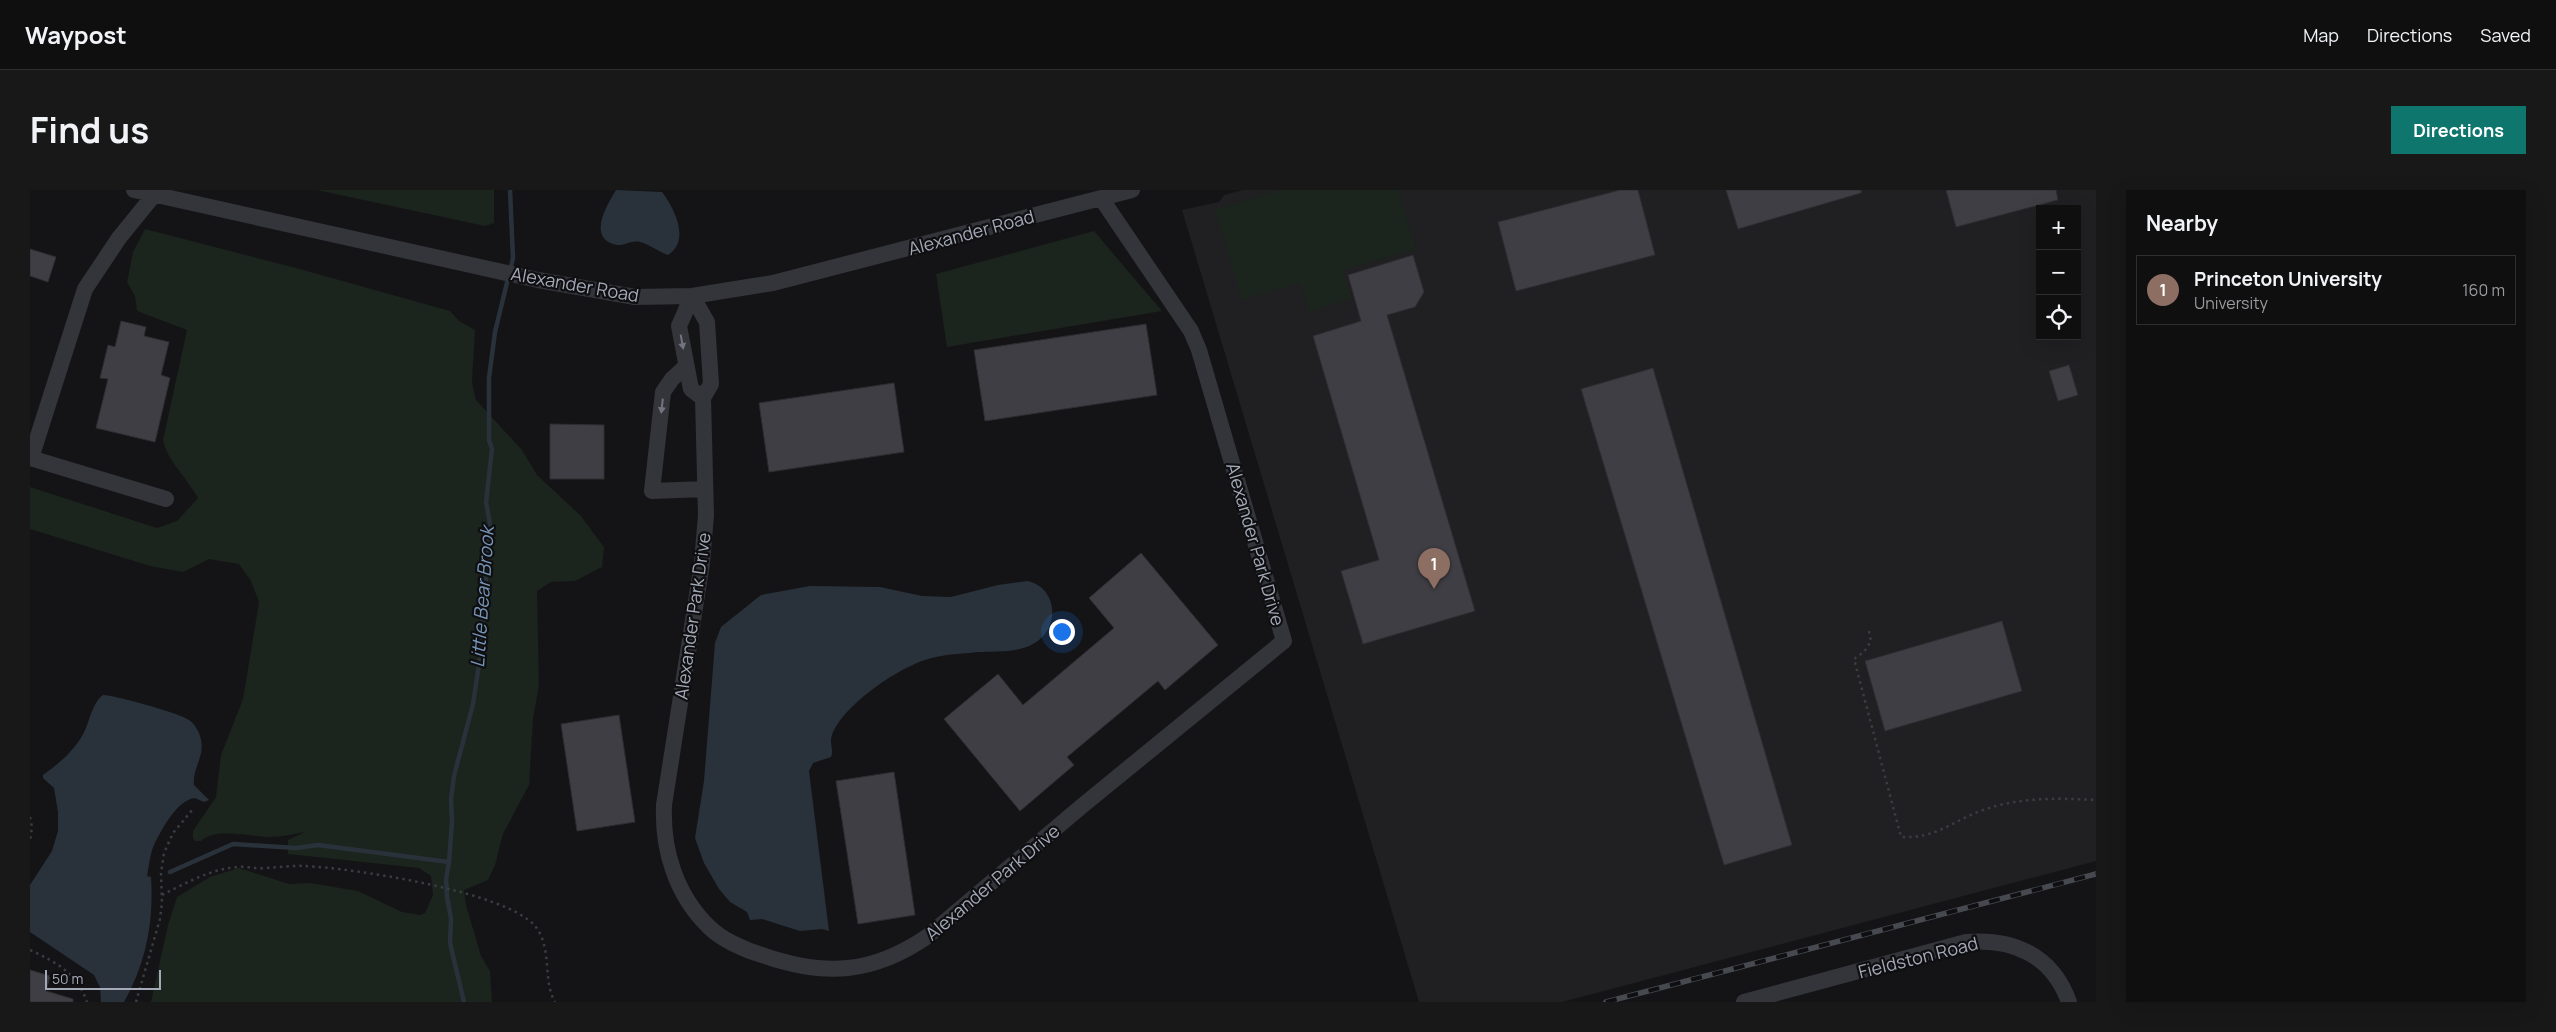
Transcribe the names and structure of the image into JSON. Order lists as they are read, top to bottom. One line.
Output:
{"streets":{"street":["Alexander Road","Alexander Park Drive","Fieldston Road"]},"crossings":[["Alexander Road","Alexander Park Drive"]],"water":["Little Bear Brook"],"scale_bar":"50 m","page":{"header":"Waypost","nav":["Map","Directions","Saved"],"title":"Find us","buttons":"Directions","heading":"Nearby","map_buttons":["+","−"],"list":[{"mark":"1","name":"Princeton University","note":"University","value":"160 m"}],"pins":"1","scale":"50 m"}}
